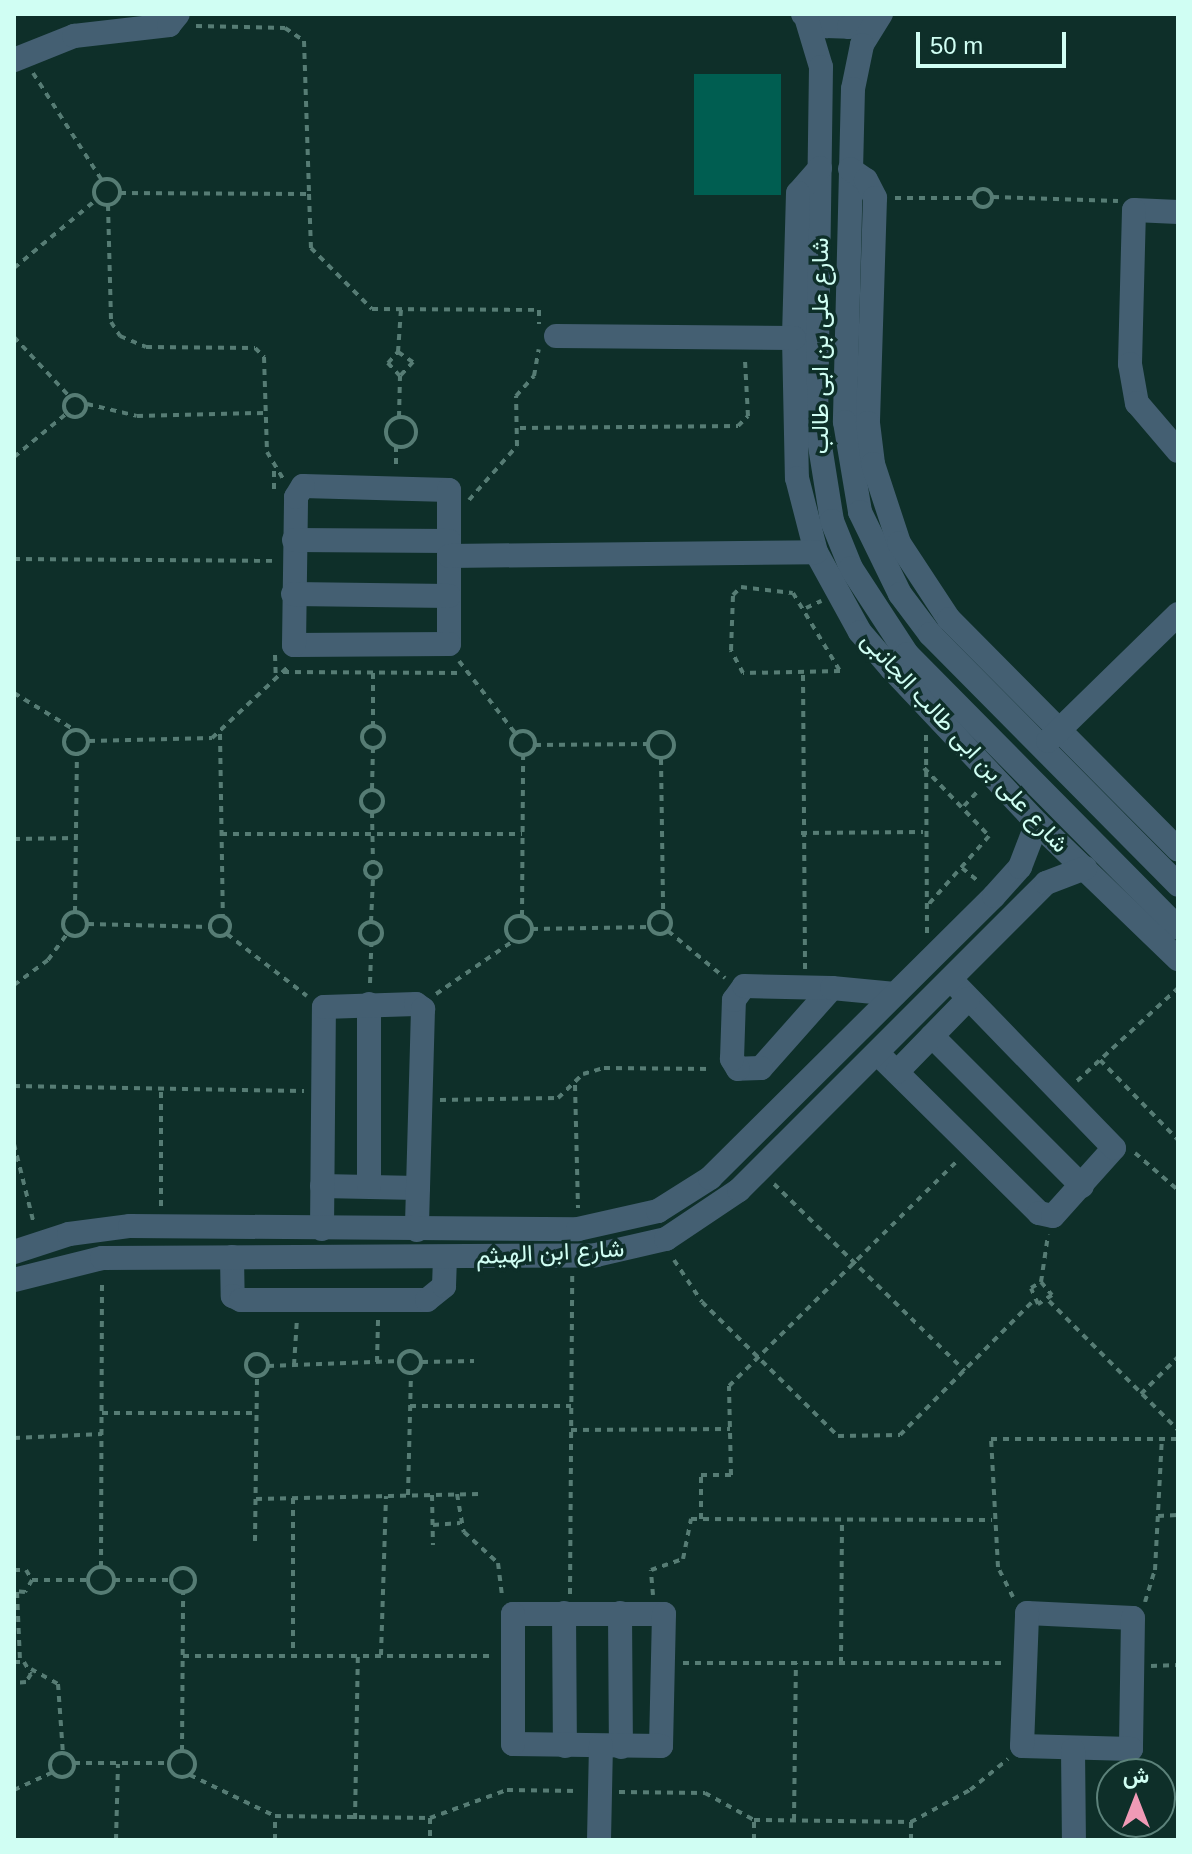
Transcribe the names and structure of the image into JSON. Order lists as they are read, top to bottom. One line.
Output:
{"streets":{"street":["شارع على بن ابى طالب","شارع على بن ابى طالب الجانبى","شارع ابن الهيثم"]},"crossings":[["شارع على بن ابى طالب","شارع على بن ابى طالب الجانبى"],["شارع على بن ابى طالب الجانبى","شارع ابن الهيثم"]],"scale_bar":"50 m","north":"top"}
